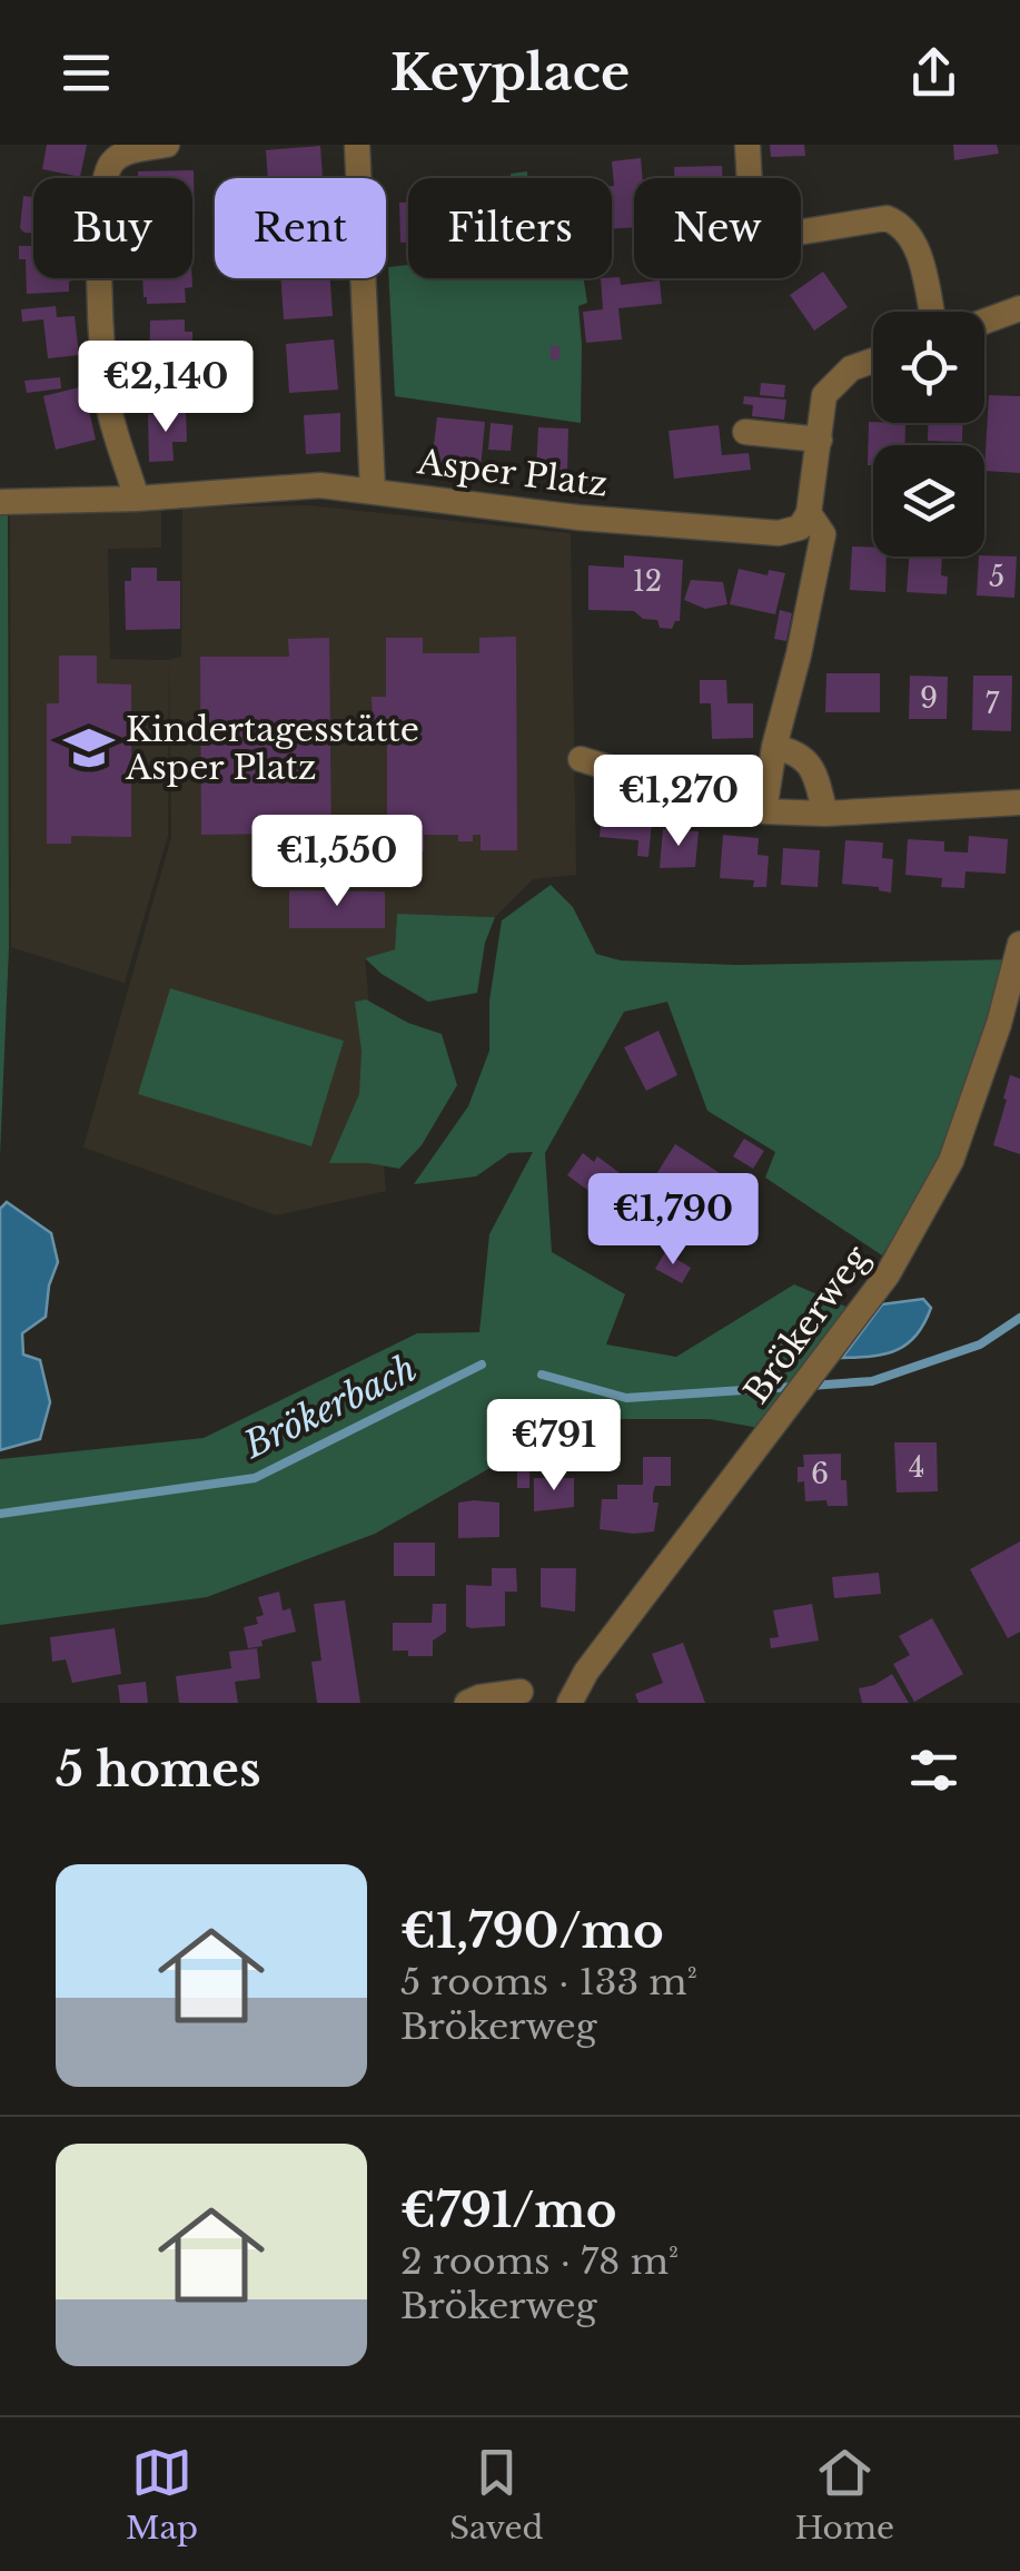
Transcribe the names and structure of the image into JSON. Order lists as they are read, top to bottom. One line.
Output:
{"streets":{"street":["Asper Platz","Brökerweg"]},"water":["Brökerbach"],"places":{"school or university":["Kindertagesstätte Asper Platz"]},"house_numbers":["5","12","9","7","4","6"],"page":{"header":"Keyplace","chip":["Buy","Rent","Filters","New"],"price":["€2,140","€1,270","€1,550","€1,790","€791"],"heading":"5 homes","list":[{"name":"€1,790/mo","note":"5 rooms · 133 m² · Brökerweg"},{"name":"€791/mo","note":"2 rooms · 78 m² · Brökerweg"}],"tabs":["Map","Saved","Home"]}}
